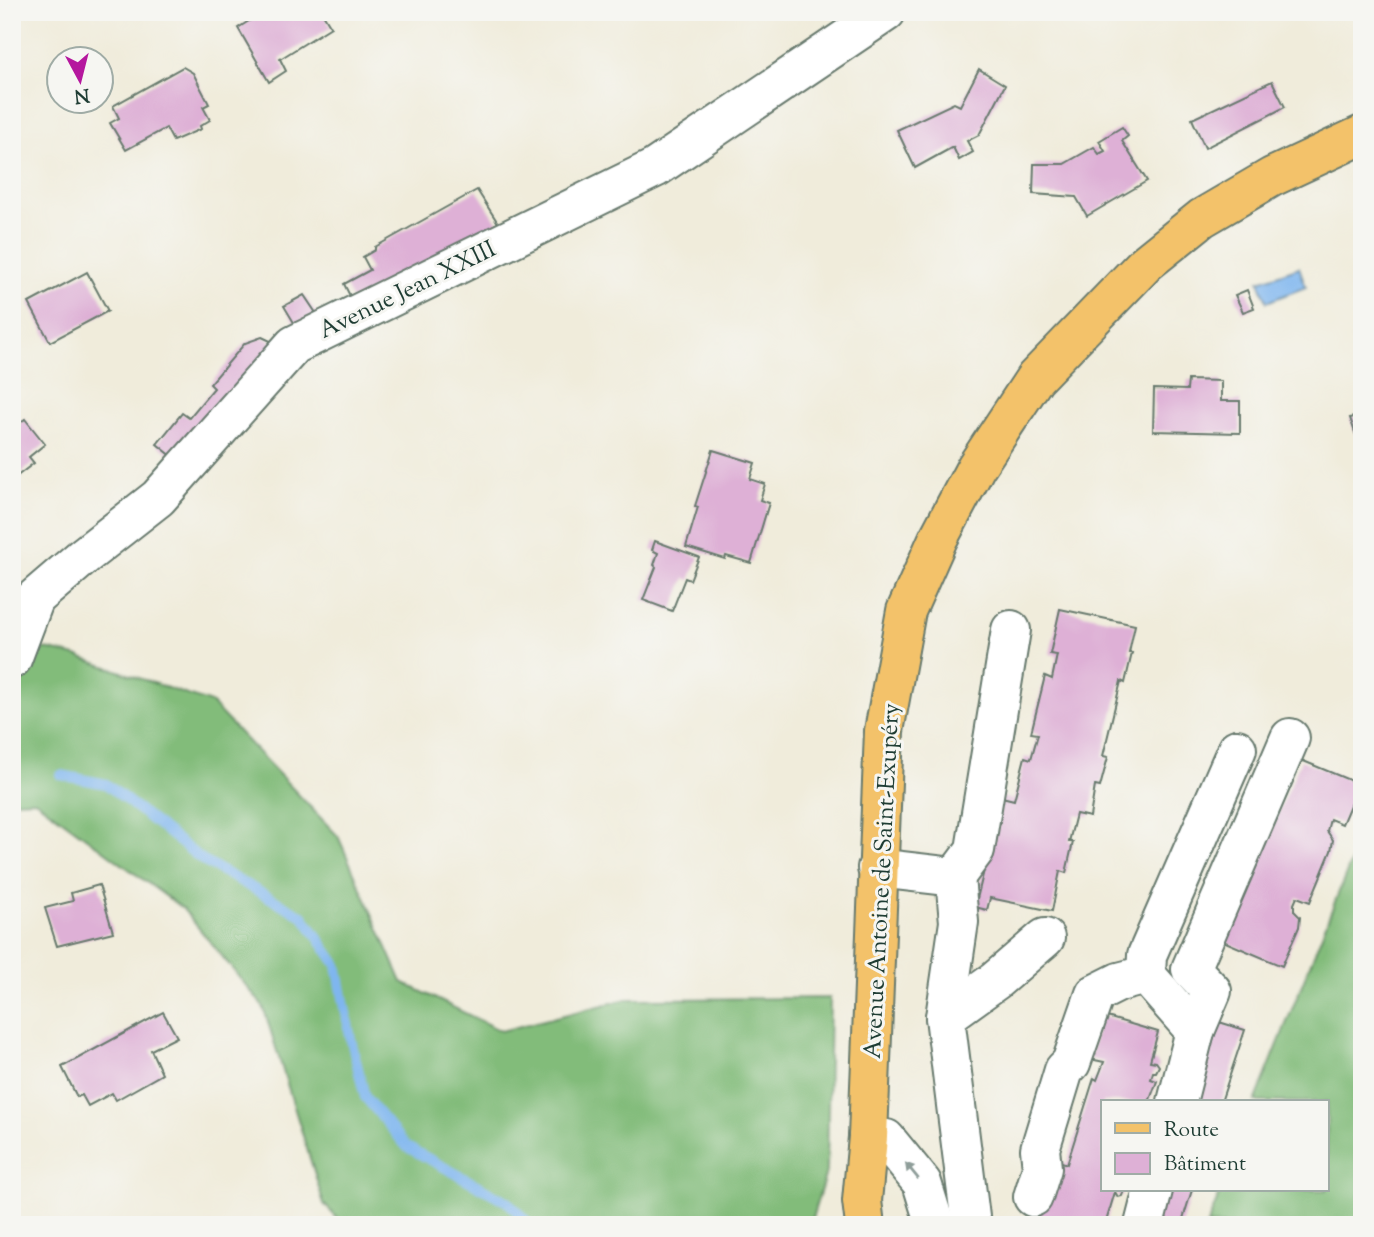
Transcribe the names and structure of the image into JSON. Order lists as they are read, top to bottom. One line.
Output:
{"streets":{"main road":["Avenue Antoine de Saint-Exupéry"],"street":["Avenue Jean XXIII"]},"legend":["Route","Bâtiment"],"north":"bottom"}
